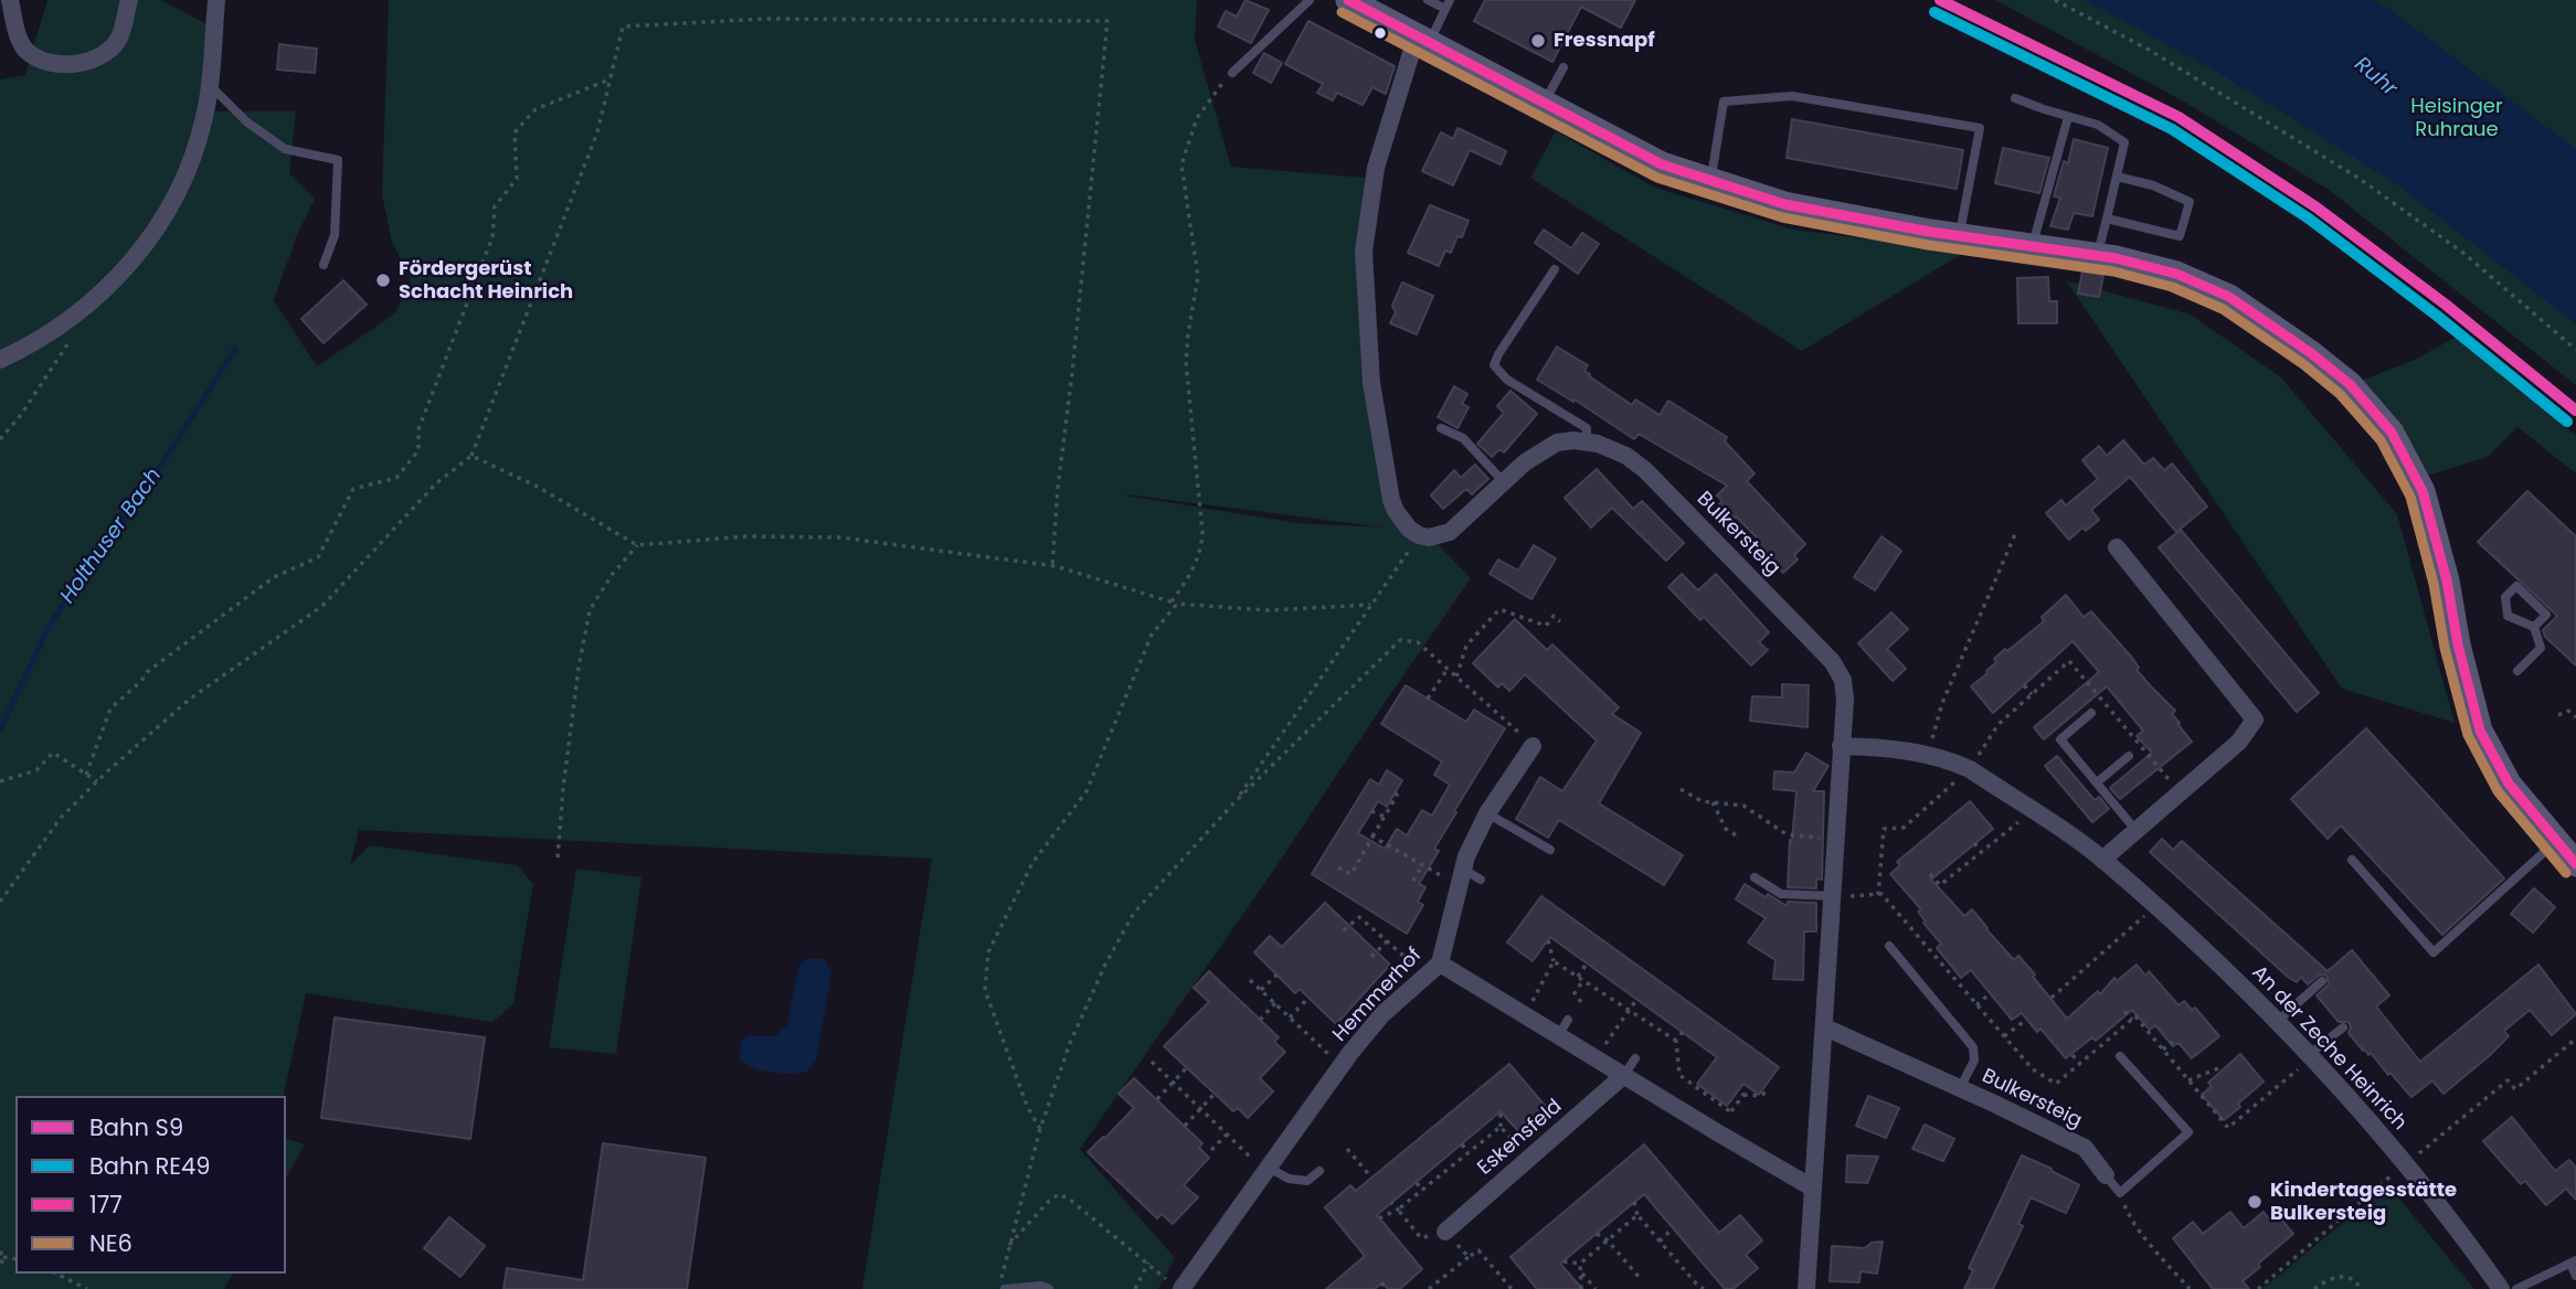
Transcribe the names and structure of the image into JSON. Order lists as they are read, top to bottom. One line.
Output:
{"streets":{"street":["Bulkersteig","Hemmerhof","An der Zeche Heinrich","Eskensfeld"]},"crossings":[["Bulkersteig","An der Zeche Heinrich"]],"water":["Ruhr","Holthuser Bach"],"parks":["Heisinger Ruhraue"],"places":["Fressnapf","Fördergerüst Schacht Heinrich","Kindertagesstätte Bulkersteig"],"lines":["rail line S9","transit line 177","rail line RE49","transit line NE6"],"legend":["Bahn S9","Bahn RE49","177","NE6"]}
